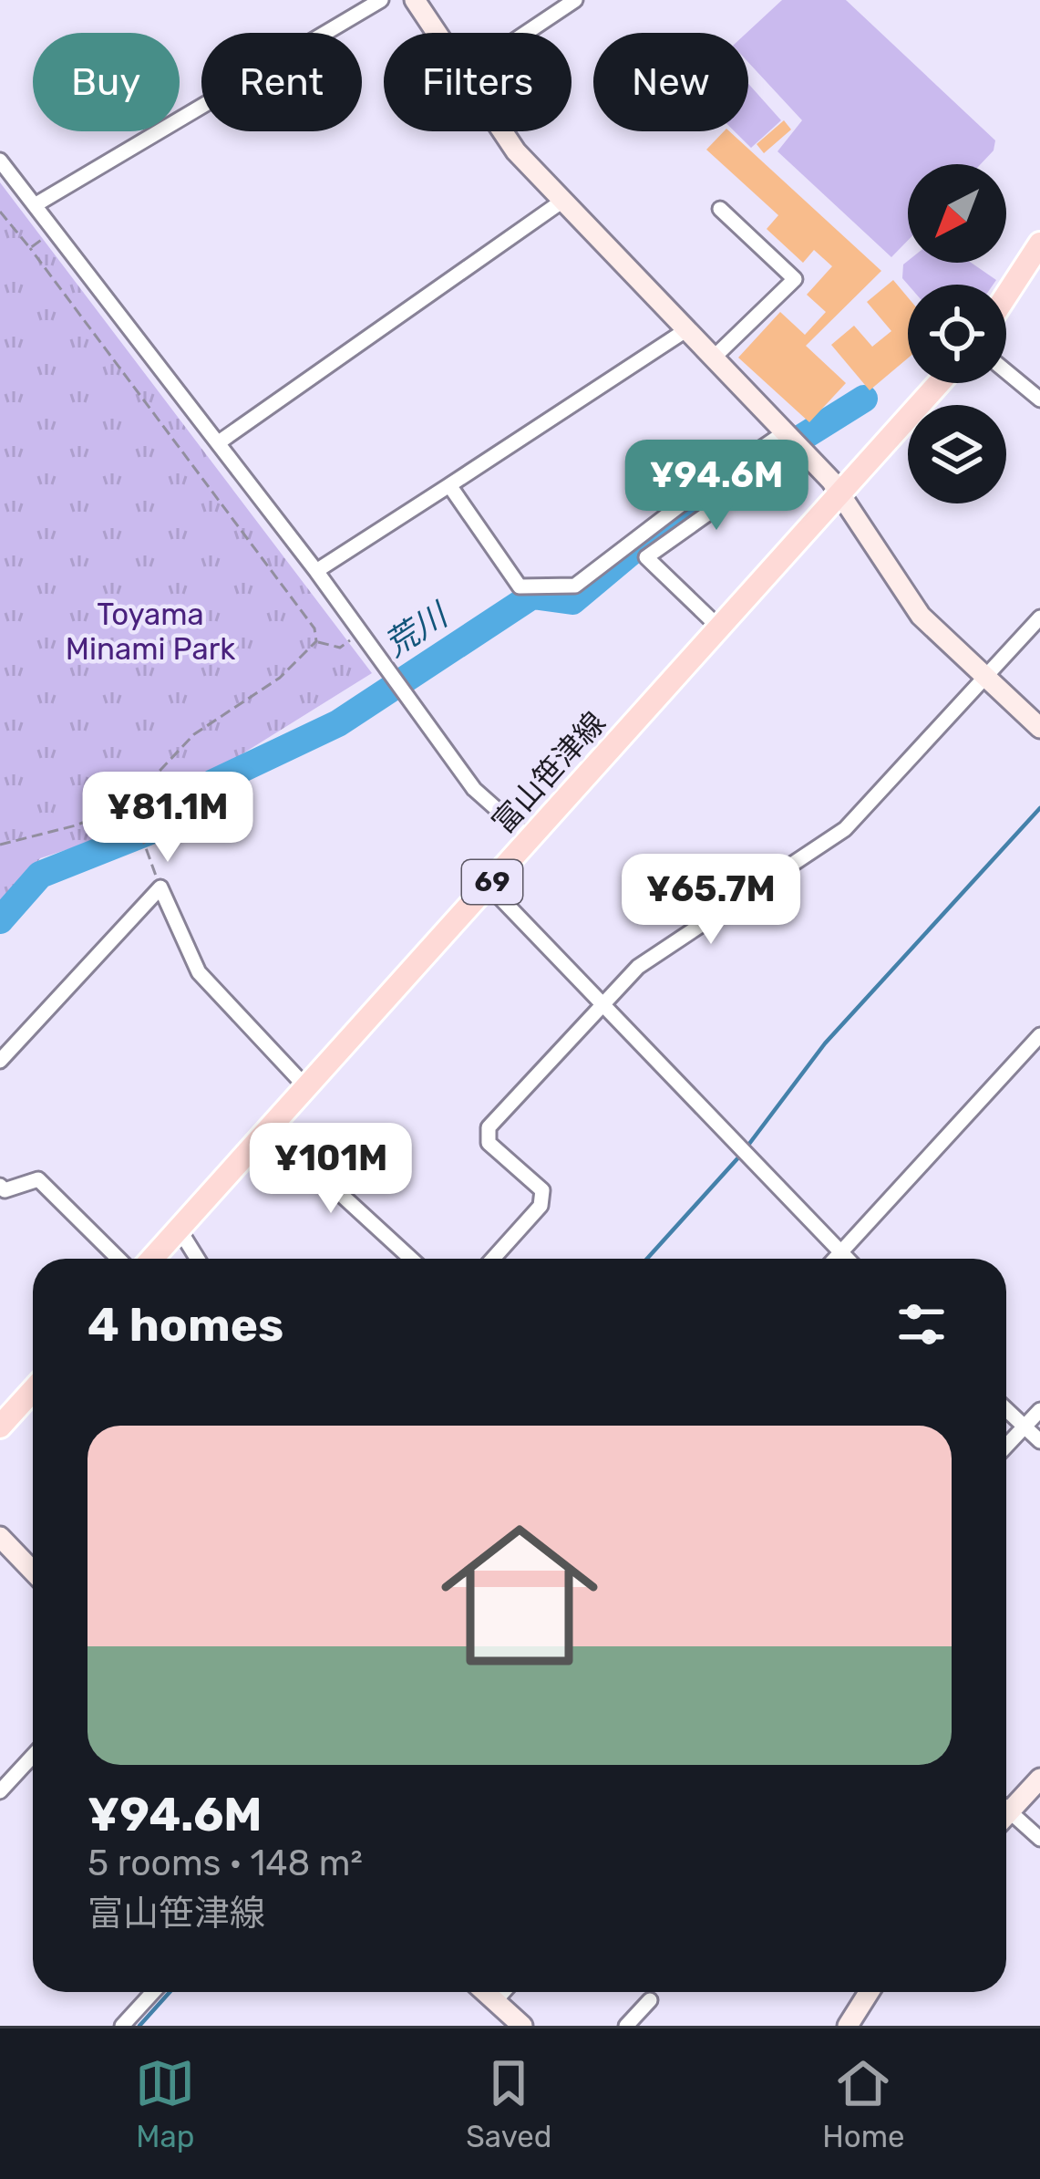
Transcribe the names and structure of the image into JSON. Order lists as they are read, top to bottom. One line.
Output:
{"streets":{"main road":["富山笹津線","69"]},"water":["荒川"],"parks":["Toyama Minami Park"],"north":"bottom left","page":{"chip":["Buy","Rent","Filters","New"],"price":["¥94.6M","¥81.1M","¥65.7M","¥101M"],"heading":"4 homes","list":[{"name":"¥94.6M","note":"5 rooms · 148 m² · 富山笹津線"}],"tabs":["Map","Saved","Home"]}}
